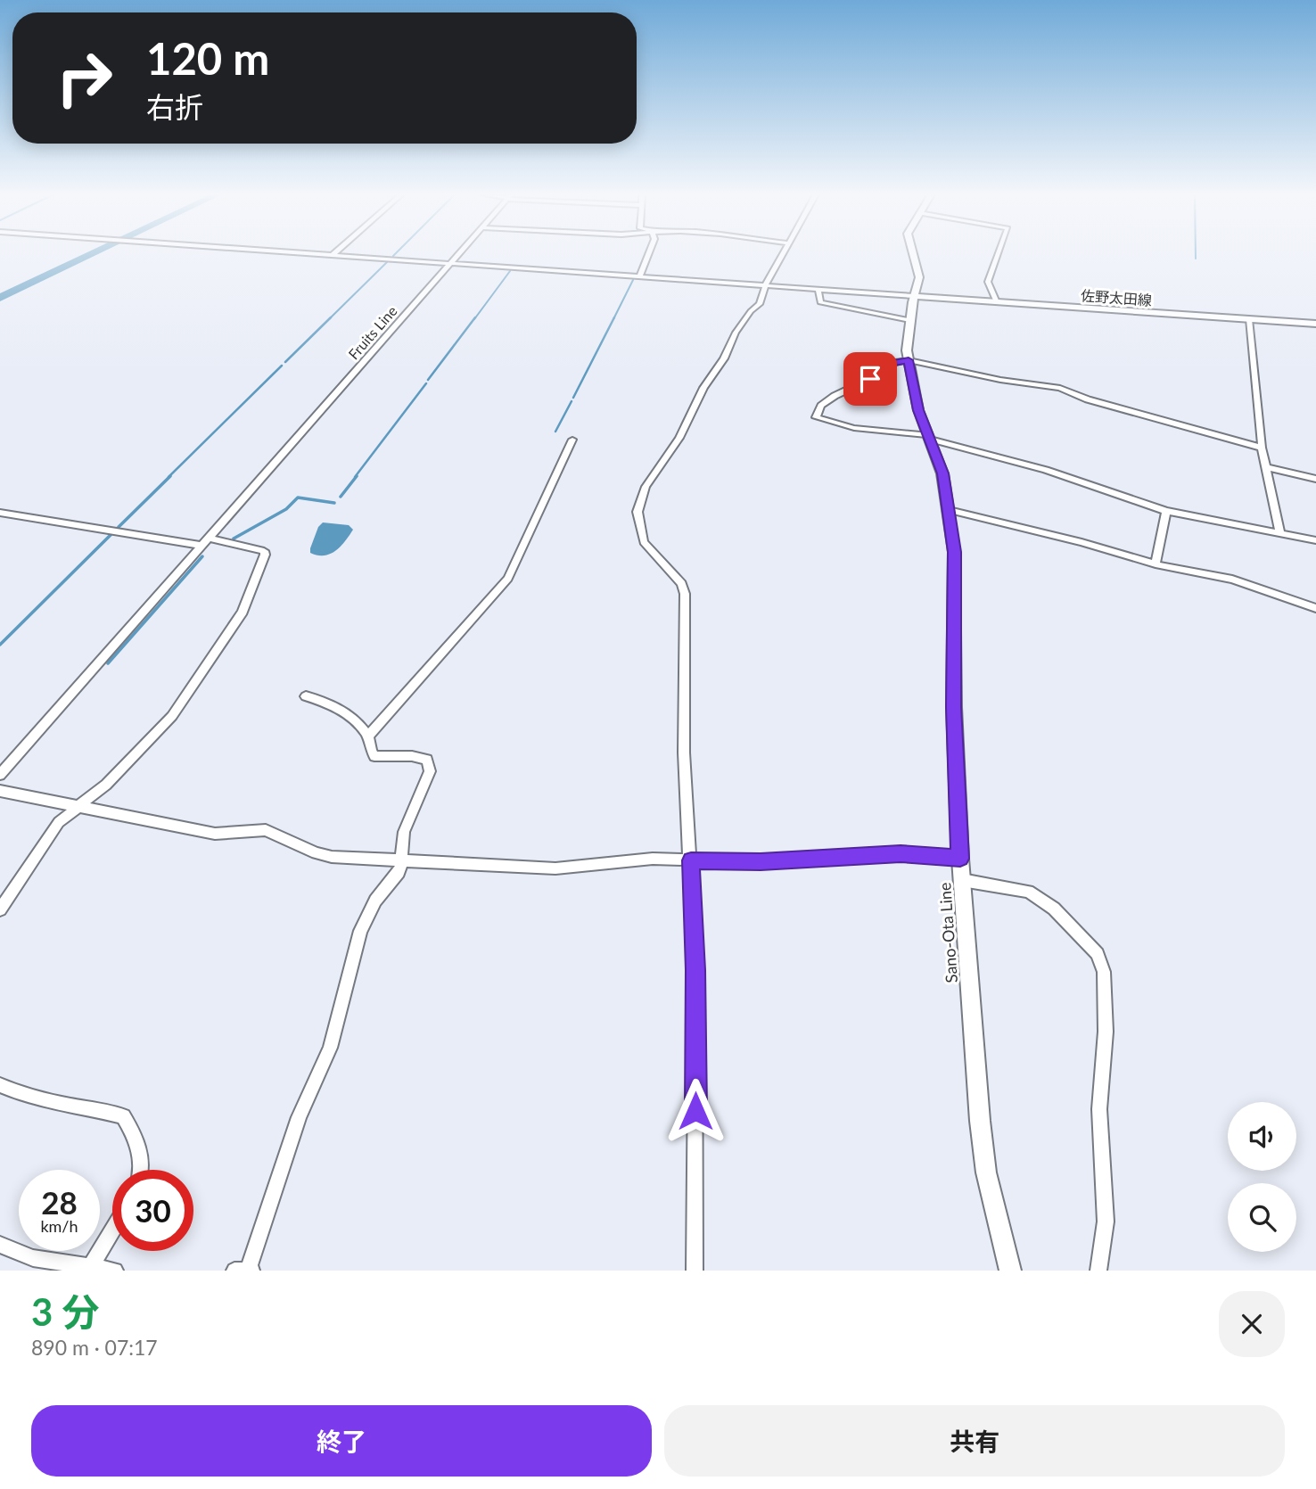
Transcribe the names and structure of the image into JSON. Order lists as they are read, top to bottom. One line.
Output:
{"streets":{"main road":["佐野太田線","Sano-Ota Line"],"street":["Fruits Line"]},"crossings":[["佐野太田線","Sano-Ota Line"]],"page":{"turn":["120 m","右折"],"speed":"28 km/h","limit":"30","heading":["3 分","890 m · 07:17"],"buttons":["終了","共有"]}}
